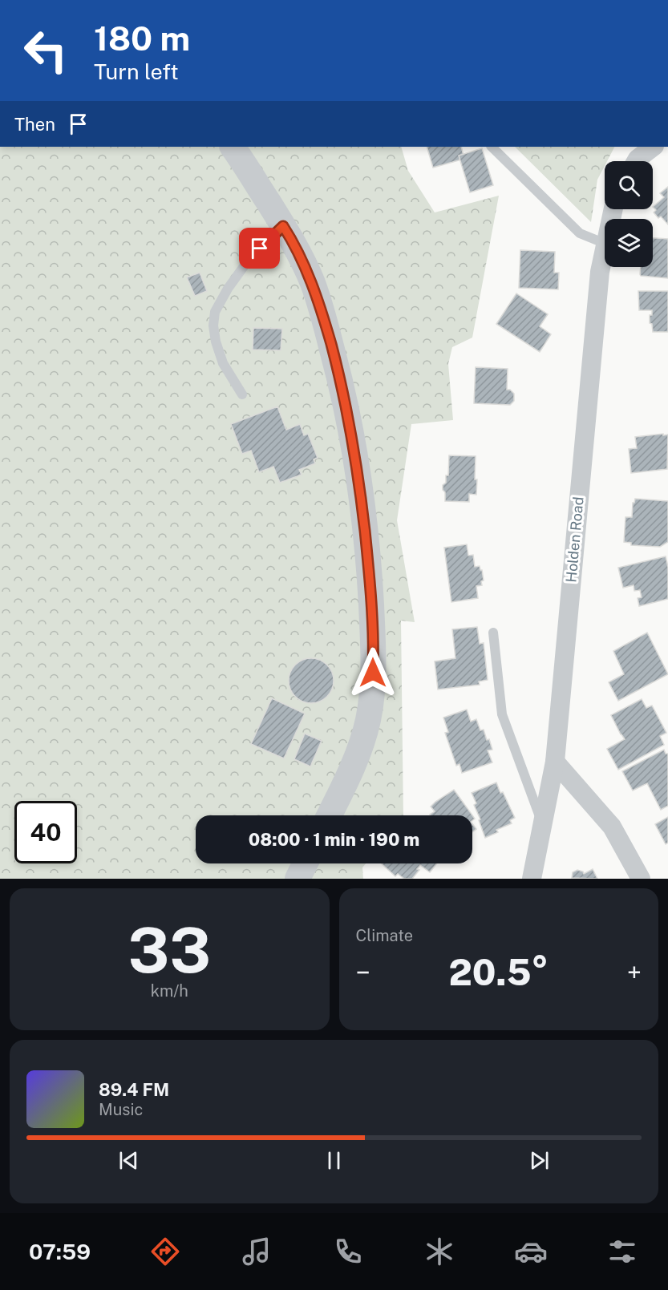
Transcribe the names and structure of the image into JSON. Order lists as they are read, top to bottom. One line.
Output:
{"streets":{"street":["Holden Road"]},"page":{"turn":["180 m","Turn left"],"then":"Then","limit":"40","trip":"08:00 · 1 min · 190 m","tile":[["33","km/h"],"Climate"],"heat":["−","20.5°","+"],"song":["89.4 FM","Music"],"tabs":"07:59"}}
